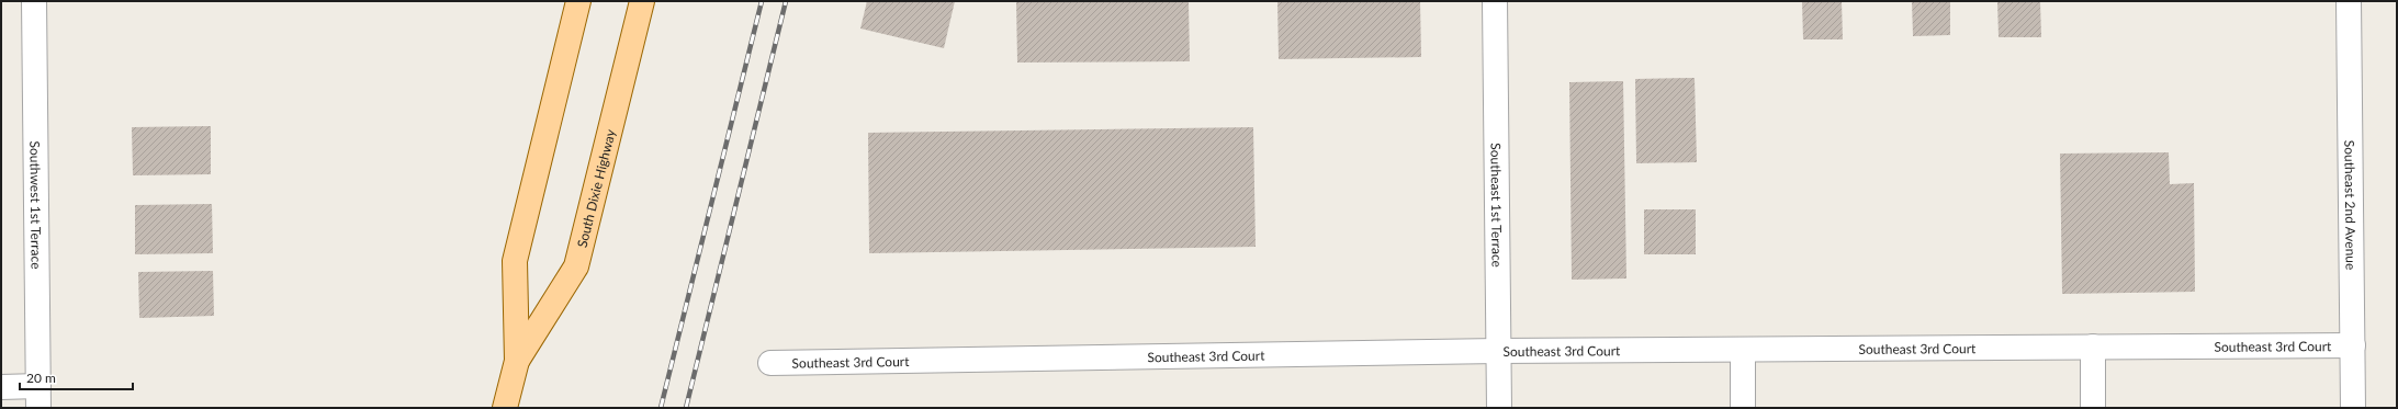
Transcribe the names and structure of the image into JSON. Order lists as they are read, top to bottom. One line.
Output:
{"streets":{"main road":["South Dixie Highway"],"street":["Southwest 1st Terrace","Southeast 1st Terrace","Southeast 2nd Avenue","Southeast 3rd Court"]},"crossings":[["Southeast 1st Terrace","Southeast 3rd Court"],["Southeast 2nd Avenue","Southeast 3rd Court"]],"scale_bar":"20 m"}
